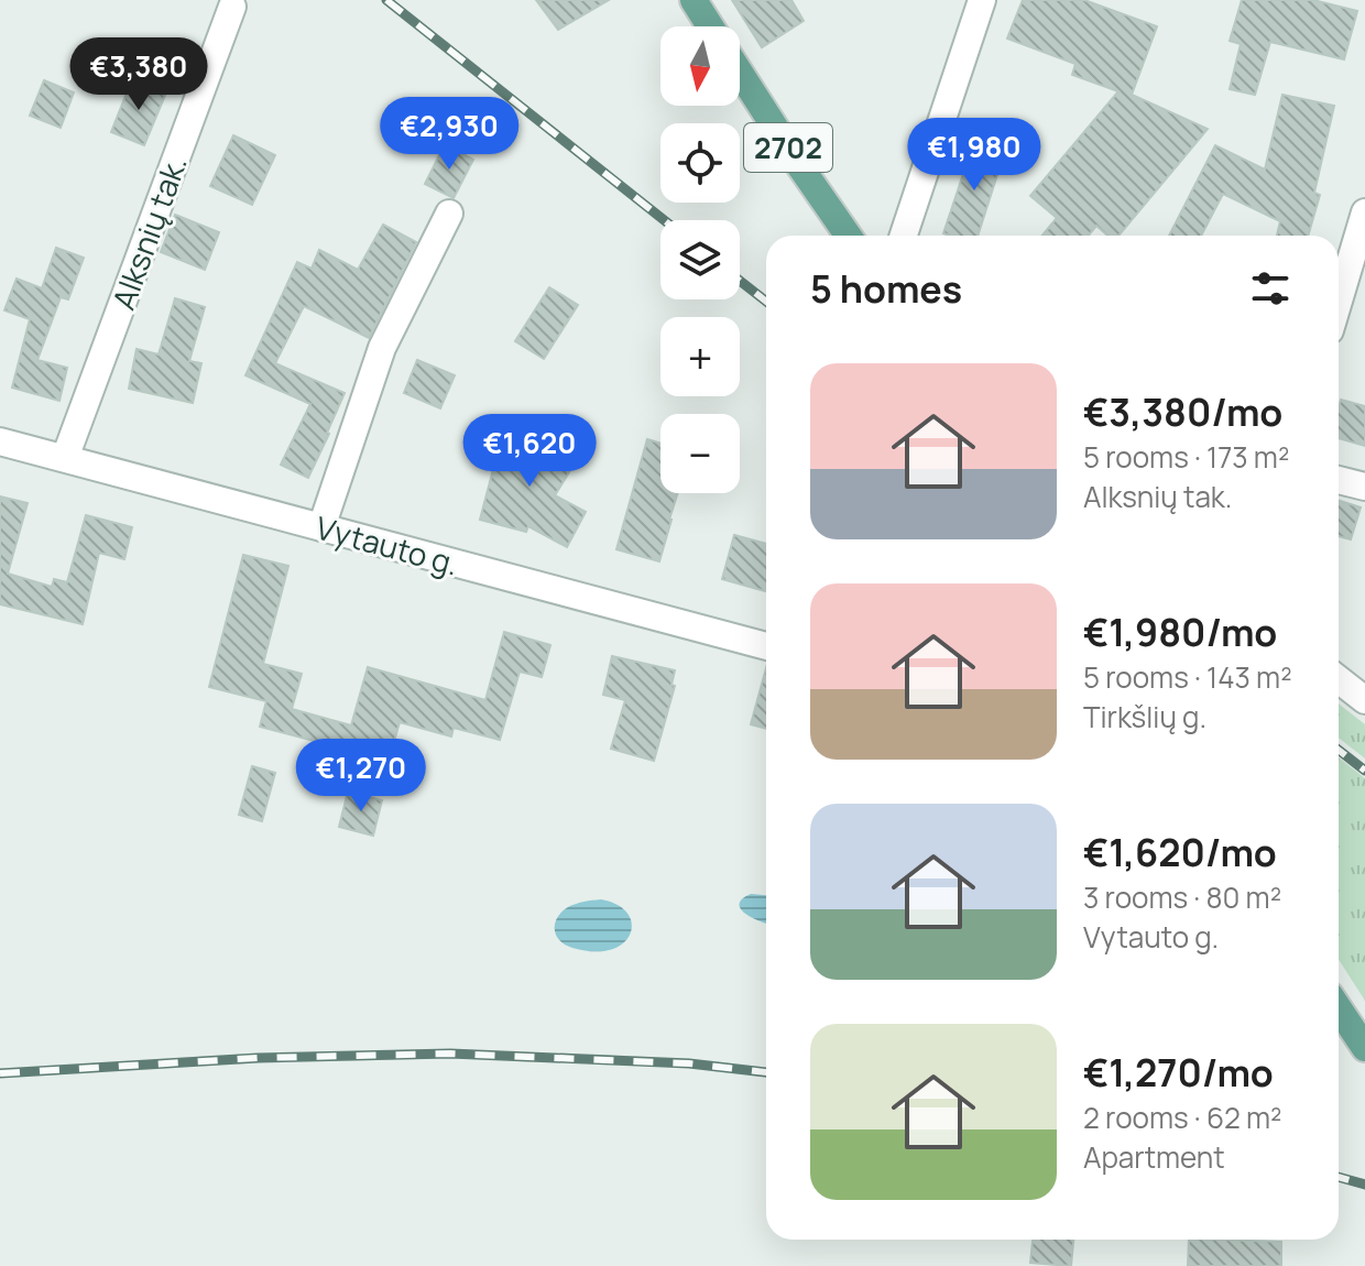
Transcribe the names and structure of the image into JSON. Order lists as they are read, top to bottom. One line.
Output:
{"streets":{"main road":["2702"],"street":["Alksnių tak.","Vytauto g."]},"crossings":[["Alksnių tak.","Vytauto g."]],"north":"bottom","page":{"map_buttons":["+","−"],"price":["€3,380","€2,930","€1,980","€1,620","€1,270"],"heading":"5 homes","list":[{"name":"€3,380/mo","note":"5 rooms · 173 m² · Alksnių tak."},{"name":"€1,980/mo","note":"5 rooms · 143 m² · Tirkšlių g."},{"name":"€1,620/mo","note":"3 rooms · 80 m² · Vytauto g."},{"name":"€1,270/mo","note":"2 rooms · 62 m² · Apartment"}]}}
